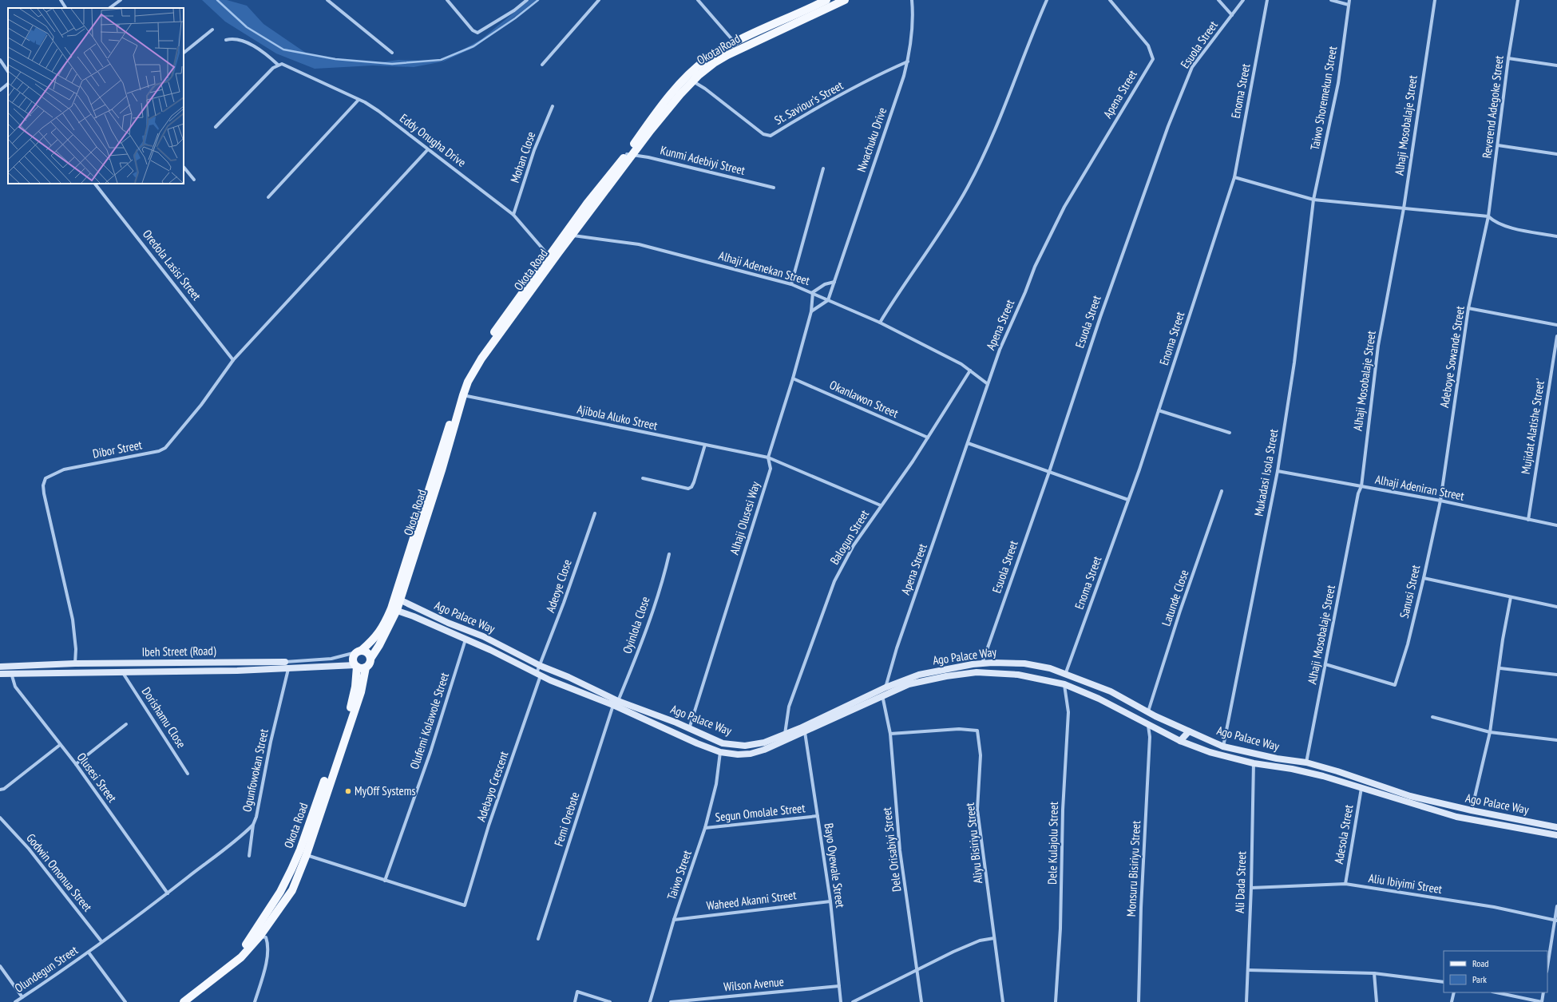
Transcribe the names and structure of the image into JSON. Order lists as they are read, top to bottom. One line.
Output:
{"streets":{"main road":["Okota Road","Ago Palace Way","Ibeh Street (Road)"],"street":["Esuola Street","Enoma Street","Apena Street","Taiwo Shoremekun Street","St. Saviour's Street","Reverend Adegoke Street","Alhaji Mosobalaje Street","Nwachuku Drive","Eddy Onugha Drive","Mohan Close","Kunmi Adebiyi Street","Oredola Lasisi Street","Alhaji Adenekan Street","Adeboye Sowande Street","Okanlawon Street","Ajibola Aluko Street","Mujidat Alatishe Street'","Dibor Street","Mukadasi Isola Street","Alhaji Adeniran Street","Alhaji Olusesi Way","Balogun Street","Adeoye Close","Sanusi Street","Latunde Close","Oyinlola Close","Dorishamu Close","Olufemi Kolawole Street","Ogunfowokan Street","Olusesi Street","Adebayo Crescent","Segun Omolale Street","Femi Orebote","Adesola Street","Aliyu Bisiriyu Street","Dele Kulajolu Street","Dele Orisabiyi Street","Bayo Oyewale Street","Monsuru Bisiriyu Street","Godwin Omonua Street","Taiwo Street","Ali Dada Street","Aliu Ibiyimi Street","Waheed Akanni Street","Olundegun Street","Wilson Avenue"]},"crossings":[["Esuola Street","Ago Palace Way"],["Okota Road","St. Saviour's Street"],["Okota Road","Eddy Onugha Drive"],["Okota Road","Kunmi Adebiyi Street"],["Okota Road","Alhaji Adenekan Street"],["Okota Road","Ajibola Aluko Street"],["Okota Road","Ago Palace Way"],["Okota Road","Ibeh Street (Road)"],["Enoma Street","Ago Palace Way"],["Apena Street","Alhaji Adenekan Street"],["Apena Street","Ago Palace Way"],["Taiwo Shoremekun Street","Mukadasi Isola Street"],["St. Saviour's Street","Nwachuku Drive"],["Reverend Adegoke Street","Adeboye Sowande Street"],["Alhaji Mosobalaje Street","Alhaji Adeniran Street"],["Alhaji Mosobalaje Street","Sanusi Street"],["Alhaji Mosobalaje Street","Ago Palace Way"],["Nwachuku Drive","Alhaji Adenekan Street"],["Eddy Onugha Drive","Mohan Close"],["Eddy Onugha Drive","Dibor Street"],["Oredola Lasisi Street","Dibor Street"],["Alhaji Adenekan Street","Alhaji Olusesi Way"],["Alhaji Adenekan Street","Balogun Street"],["Adeboye Sowande Street","Alhaji Adeniran Street"],["Adeboye Sowande Street","Sanusi Street"],["Okanlawon Street","Alhaji Olusesi Way"],["Okanlawon Street","Balogun Street"],["Ajibola Aluko Street","Alhaji Olusesi Way"],["Ajibola Aluko Street","Balogun Street"],["Mujidat Alatishe Street'","Alhaji Adeniran Street"],["Dibor Street","Ibeh Street (Road)"],["Mukadasi Isola Street","Alhaji Adeniran Street"],["Mukadasi Isola Street","Ago Palace Way"],["Alhaji Adeniran Street","Sanusi Street"],["Alhaji Olusesi Way","Ago Palace Way"],["Balogun Street","Ago Palace Way"],["Adeoye Close","Ago Palace Way"],["Adeoye Close","Adebayo Crescent"],["Latunde Close","Ago Palace Way"],["Ago Palace Way","Oyinlola Close"],["Ago Palace Way","Olufemi Kolawole Street"],["Ago Palace Way","Adebayo Crescent"],["Ago Palace Way","Femi Orebote"],["Ago Palace Way","Adesola Street"],["Ago Palace Way","Dele Kulajolu Street"],["Ago Palace Way","Dele Orisabiyi Street"],["Ago Palace Way","Bayo Oyewale Street"],["Ago Palace Way","Monsuru Bisiriyu Street"],["Ago Palace Way","Taiwo Street"],["Ago Palace Way","Ali Dada Street"],["Oyinlola Close","Femi Orebote"],["Ibeh Street (Road)","Dorishamu Close"],["Ibeh Street (Road)","Ogunfowokan Street"],["Ibeh Street (Road)","Olusesi Street"],["Olufemi Kolawole Street","Adebayo Crescent"],["Ogunfowokan Street","Olusesi Street"],["Ogunfowokan Street","Godwin Omonua Street"],["Ogunfowokan Street","Olundegun Street"],["Segun Omolale Street","Bayo Oyewale Street"],["Segun Omolale Street","Taiwo Street"],["Adesola Street","Aliu Ibiyimi Street"],["Aliyu Bisiriyu Street","Dele Orisabiyi Street"],["Bayo Oyewale Street","Waheed Akanni Street"],["Bayo Oyewale Street","Wilson Avenue"],["Godwin Omonua Street","Olundegun Street"],["Taiwo Street","Waheed Akanni Street"],["Ali Dada Street","Aliu Ibiyimi Street"]],"places":["MyOff Systems"],"legend":["Road","Park"]}
